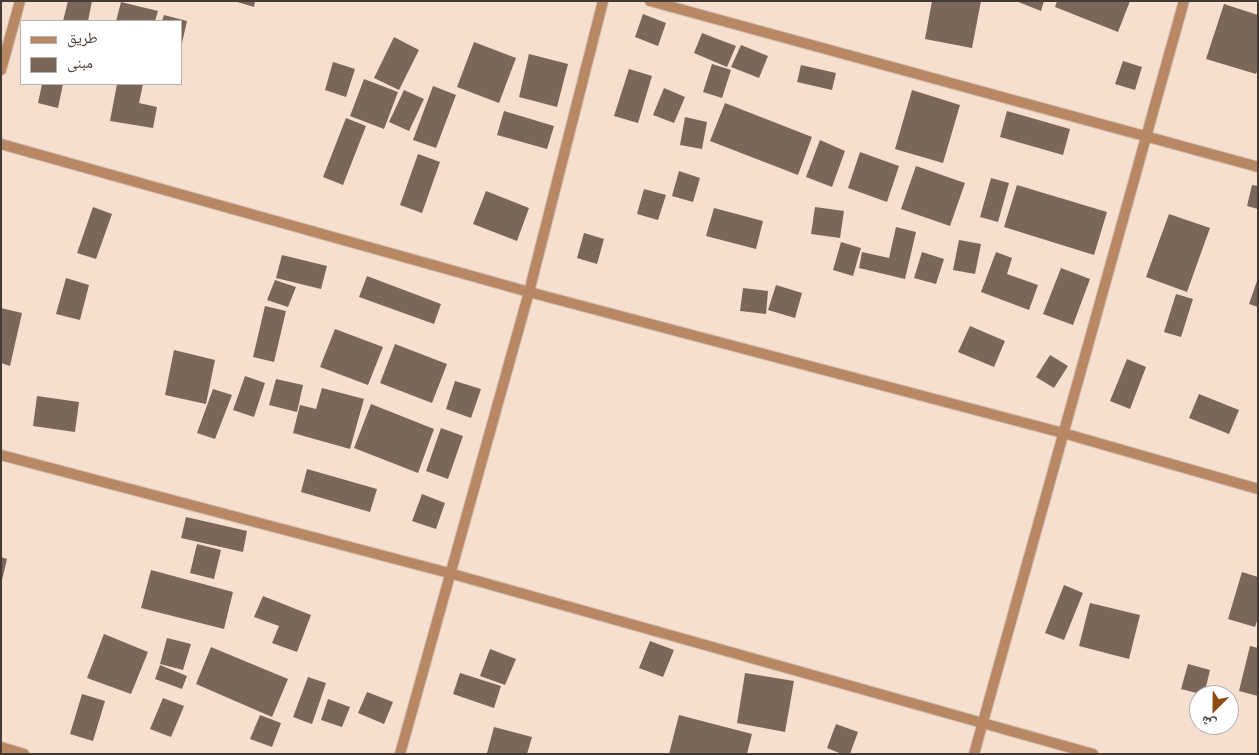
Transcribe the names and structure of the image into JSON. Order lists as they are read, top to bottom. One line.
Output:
{"legend":["طريق","مبنى"],"north":"bottom left"}
